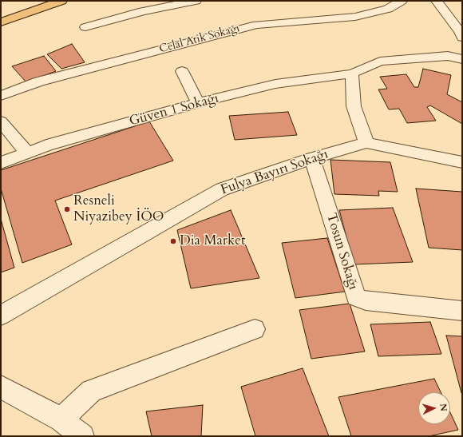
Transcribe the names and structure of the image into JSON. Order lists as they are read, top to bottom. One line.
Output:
{"streets":{"street":["Celal Atik Sokağı","Güven 1 Sokağı","Fulya Bayırı Sokağı","Tosun Sokağı"]},"crossings":[["Fulya Bayırı Sokağı","Tosun Sokağı"]],"places":["Resneli Niyazibey İÖO","Dia Market"],"north":"right"}
